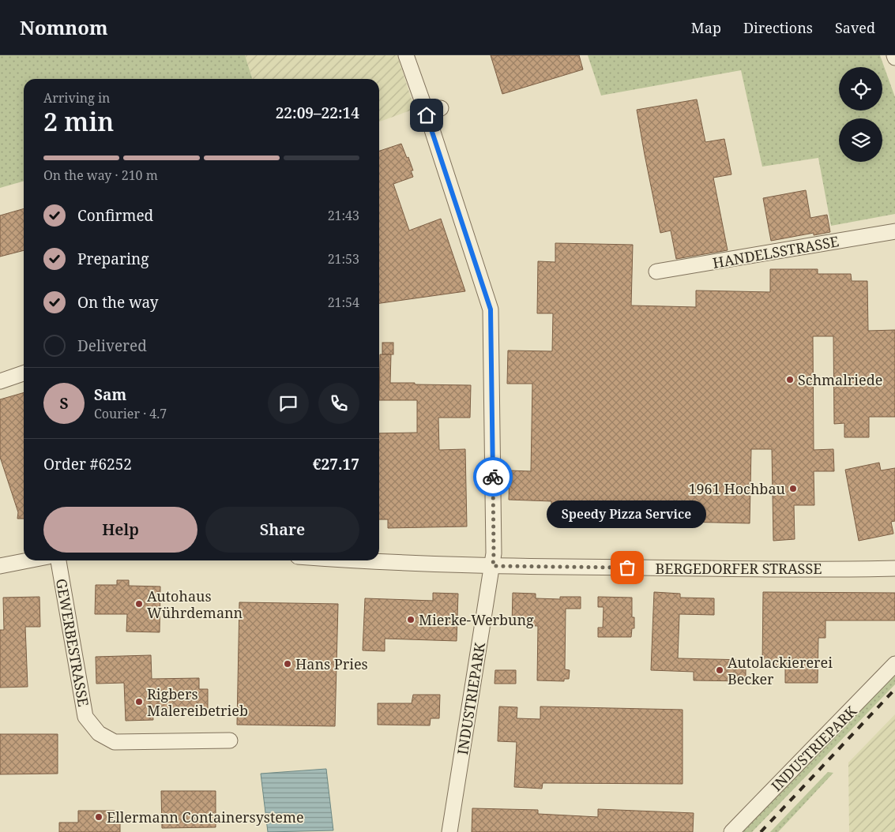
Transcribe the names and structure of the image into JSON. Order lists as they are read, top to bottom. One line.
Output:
{"streets":{"street":["HANDELSSTRASSE","BERGEDORFER STRASSE","GEWERBESTRASSE","INDUSTRIEPARK"]},"crossings":[["BERGEDORFER STRASSE","INDUSTRIEPARK"]],"places":["Schmalriede","1961 Hochbau","Speedy Pizza Service","Autohaus Wührdemann","Mierke-Werbung","Hans Pries","Autolackiererei Becker","Rigbers Malereibetrieb","Ellermann Containersysteme"],"page":{"header":"Nomnom","nav":["Map","Directions","Saved"],"heading":["2 min","Arriving in","22:09–22:14"],"panel":["Sam","Courier · 4.7","Order #6252","€27.17"],"bar":"On the way · 210 m","list":[["Confirmed","21:43"],["Preparing","21:53"],["On the way","21:54"],"Delivered"],"round":"S","buttons":["Help","Share"],"bubble":"Speedy Pizza Service"}}
